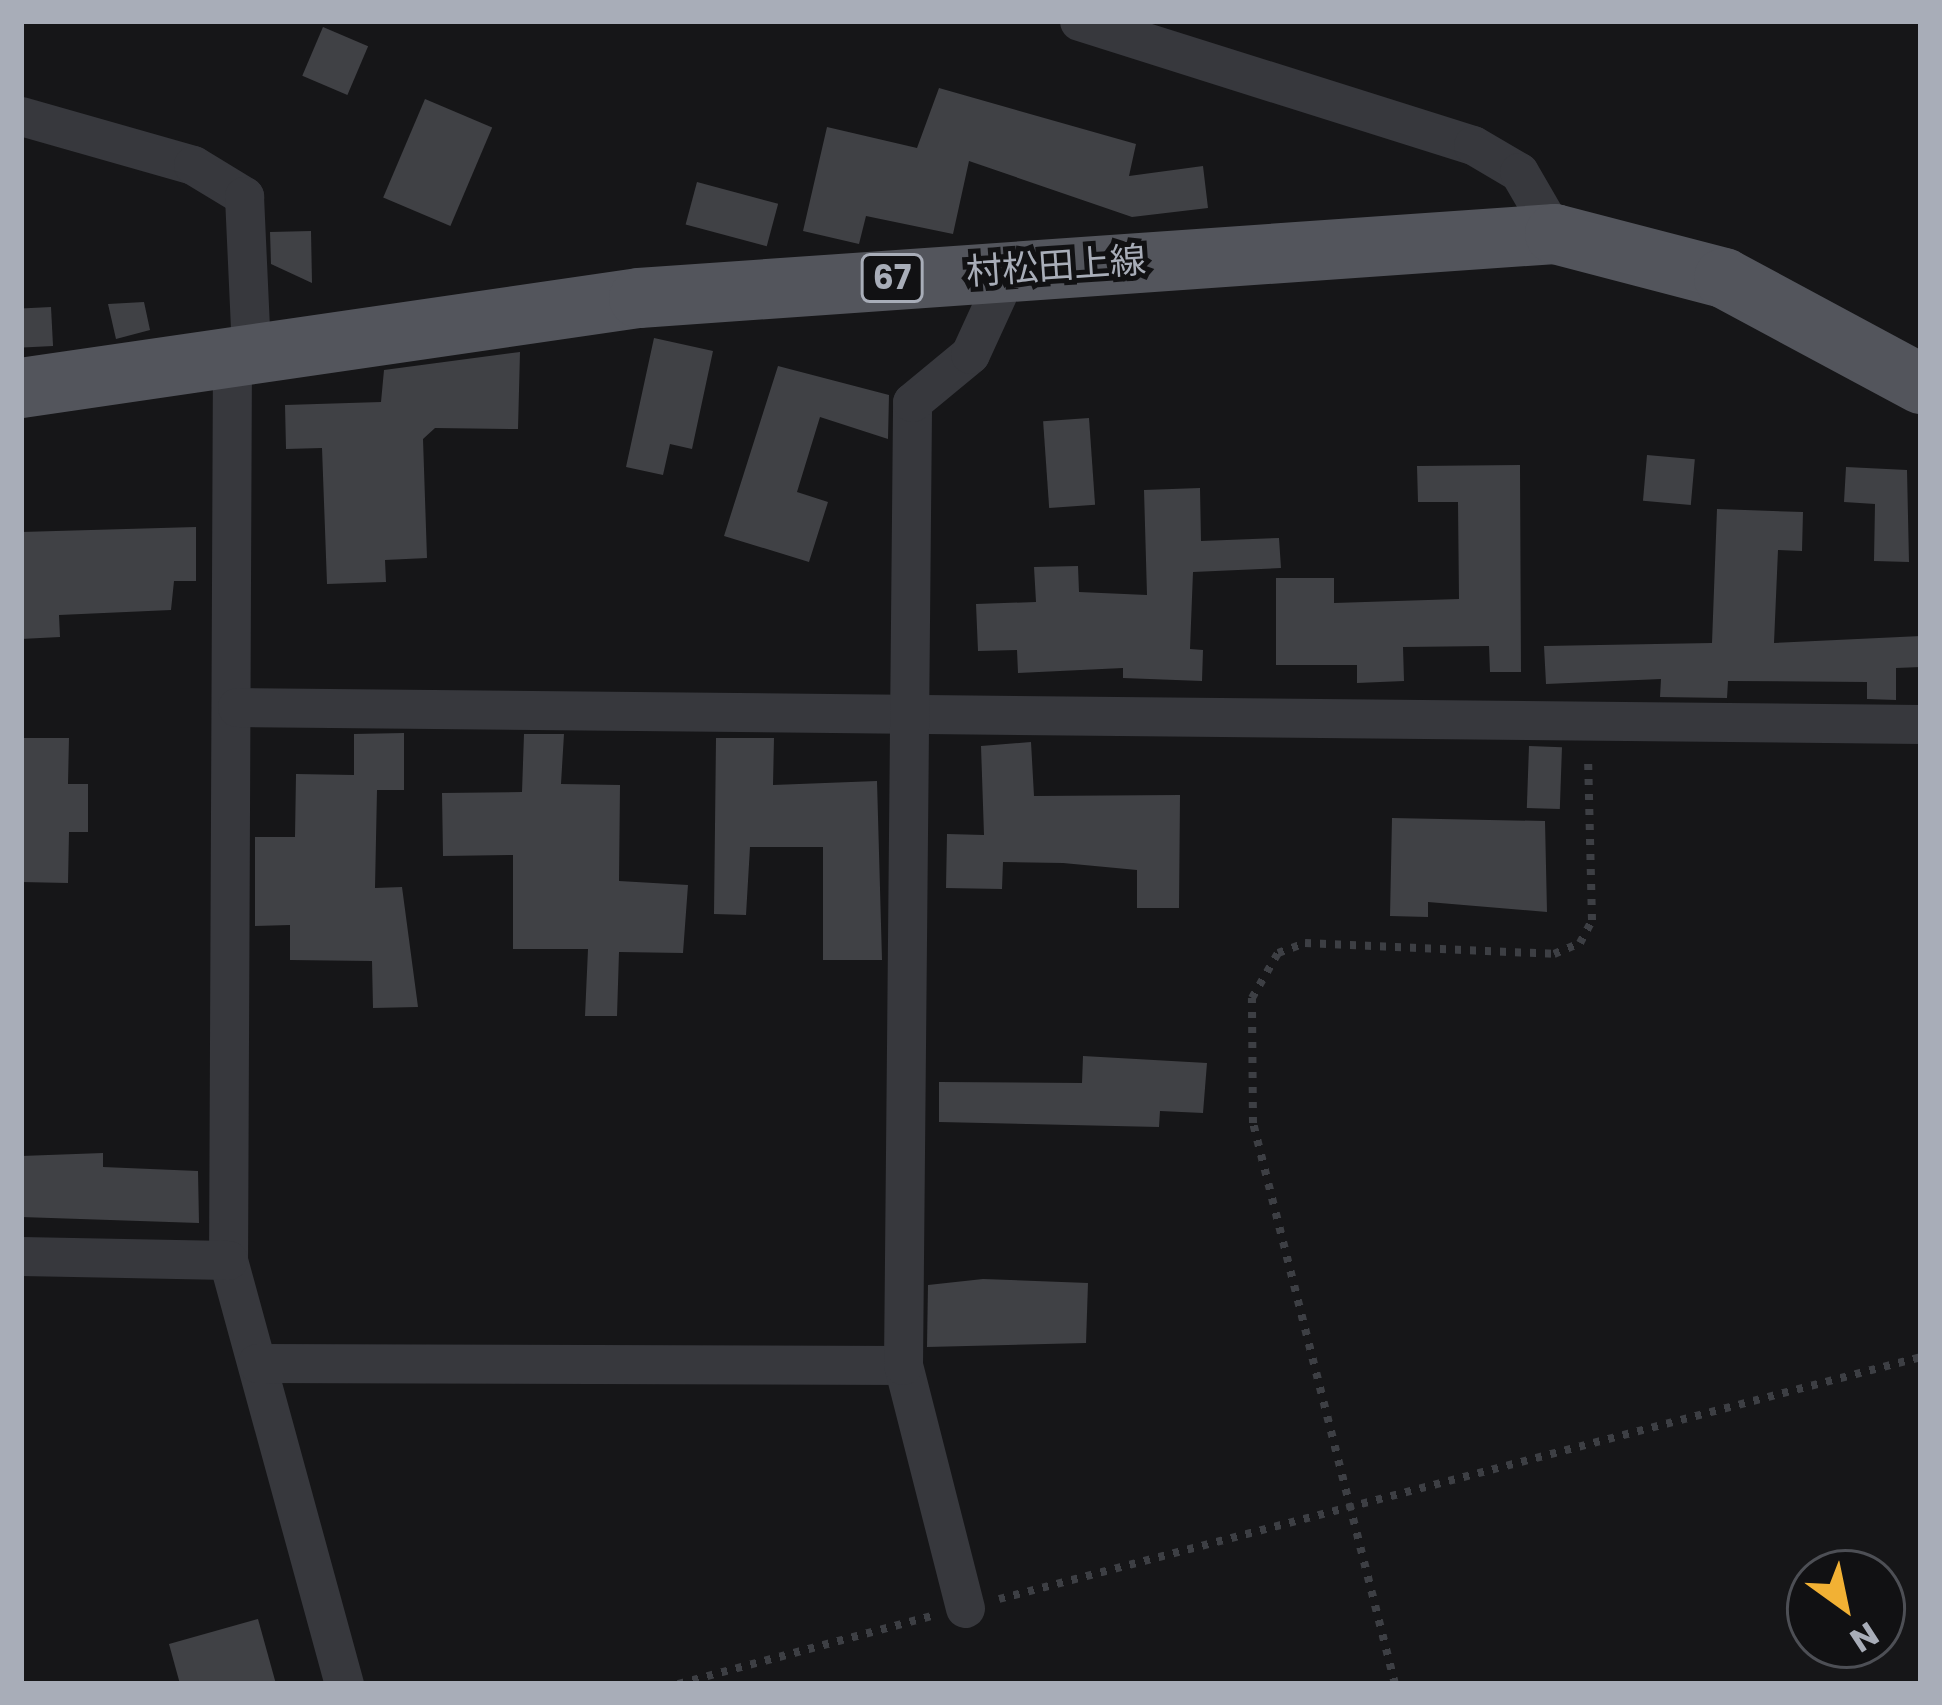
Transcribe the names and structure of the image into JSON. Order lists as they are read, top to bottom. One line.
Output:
{"streets":{"main road":["村松田上線","67"]},"north":"bottom right"}
